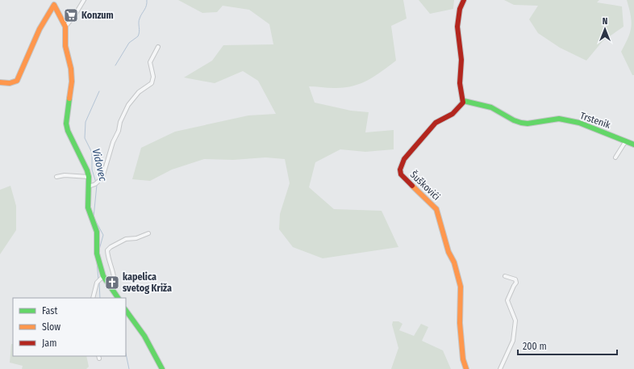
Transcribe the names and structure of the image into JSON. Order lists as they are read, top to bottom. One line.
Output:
{"streets":{"street":["Trstenik","Šuškovići"]},"crossings":[["Trstenik","Šuškovići"]],"water":["Vidovec"],"places":{"supermarket":["Konzum"],"church":["kapelica svetog Križa"]},"legend":["Fast","Slow","Jam"],"scale_bar":"200 m","north":"top"}
